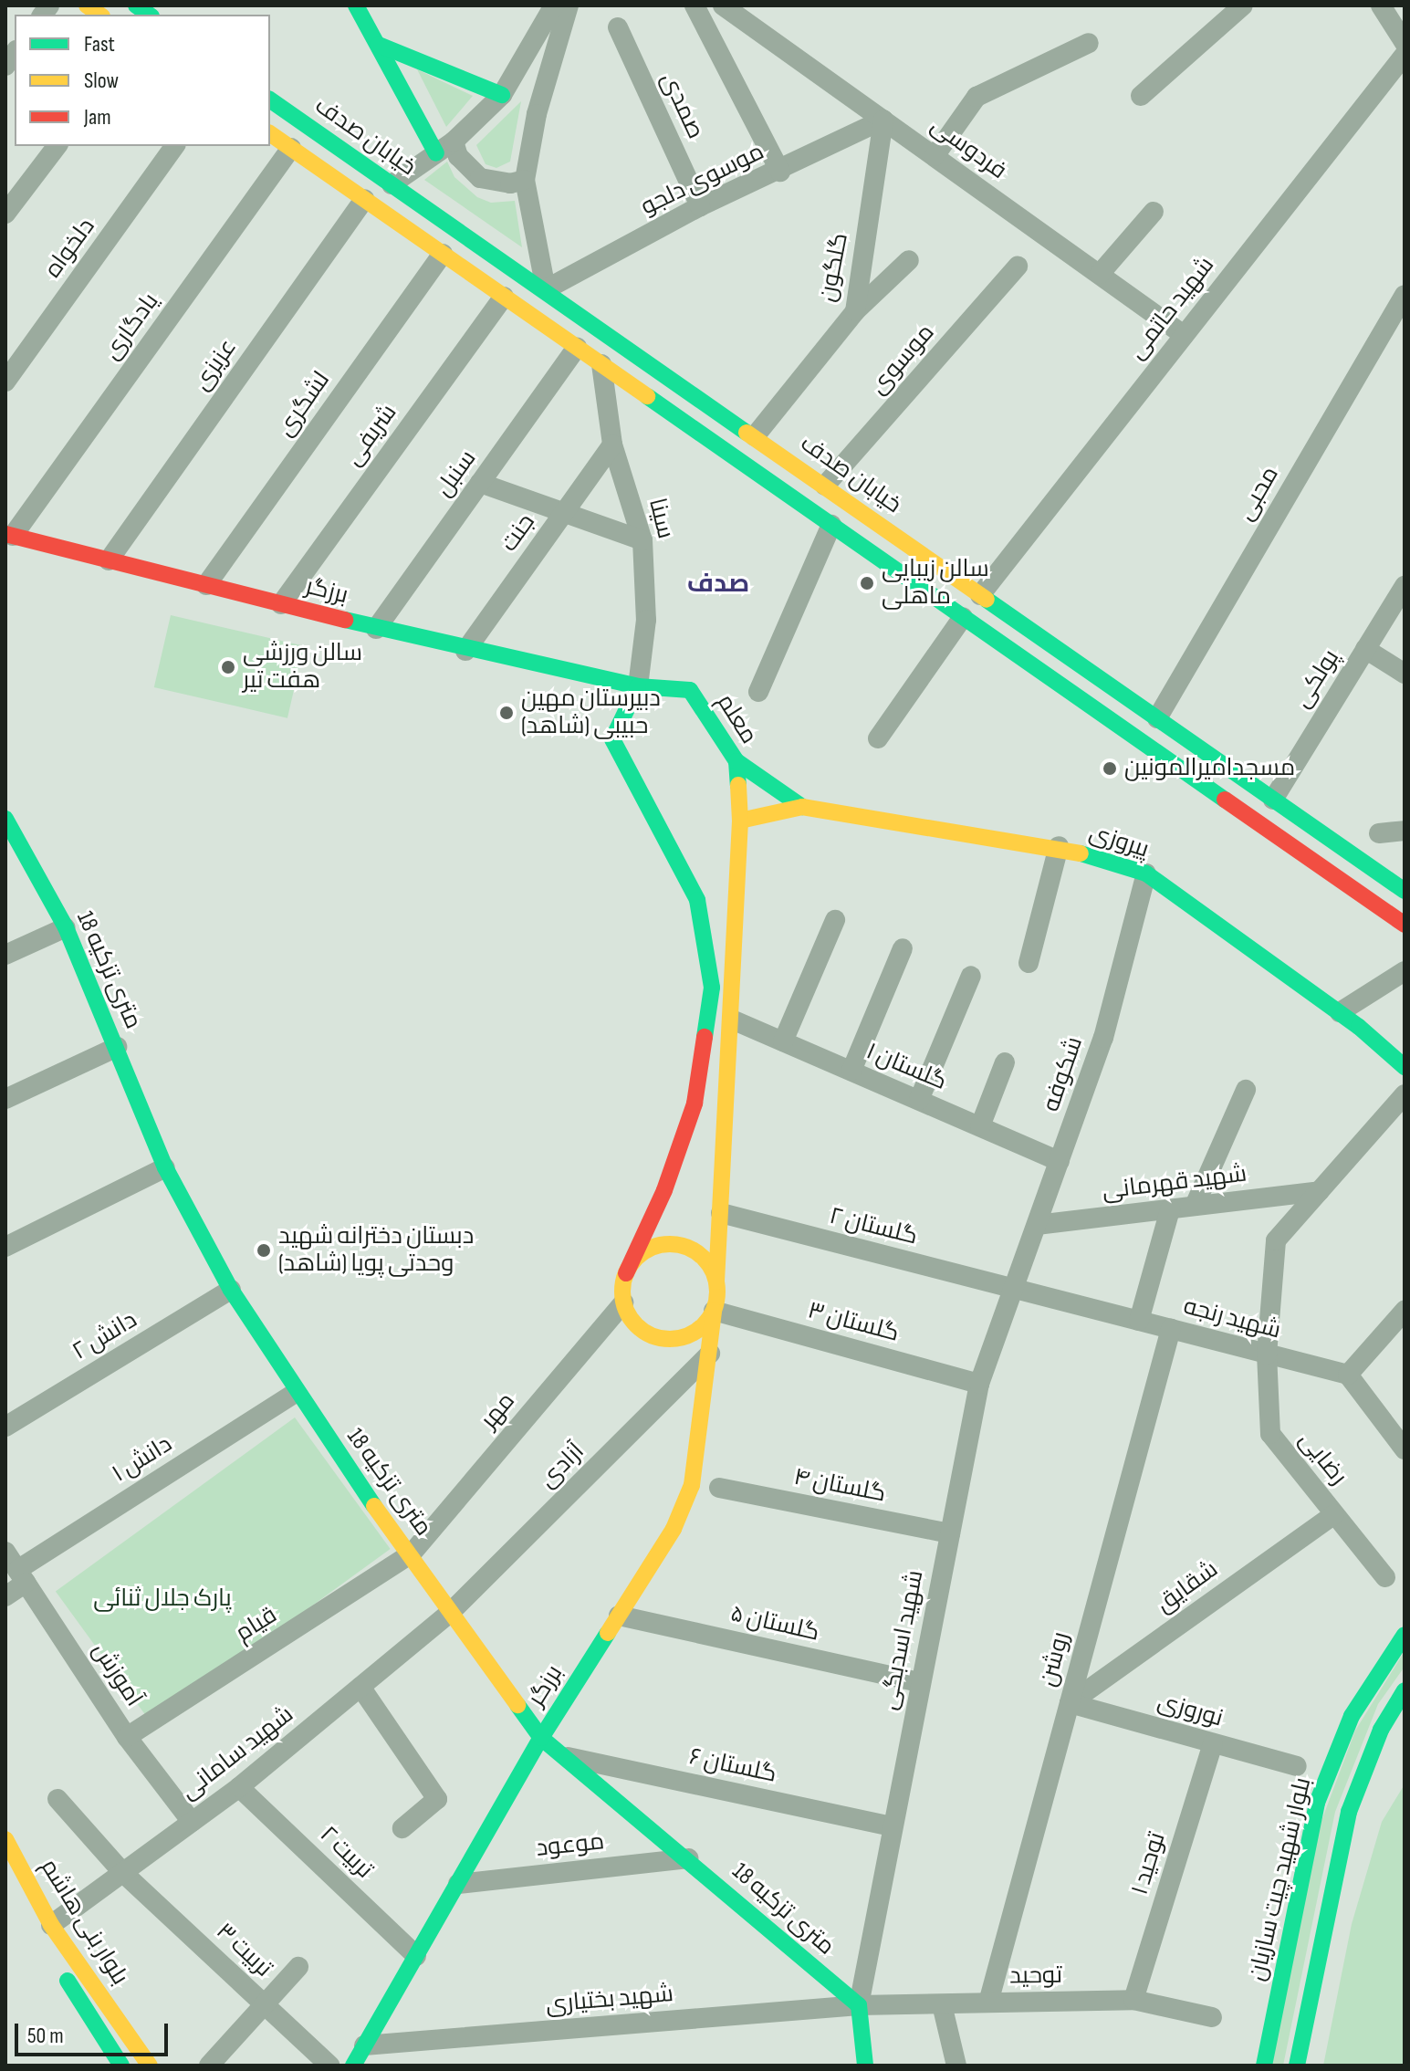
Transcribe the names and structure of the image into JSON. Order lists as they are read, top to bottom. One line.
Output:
{"streets":{"street":["صمدی","خیابان صدف","فردوسی","موسوی دلجو","دلخواه","گلگون","شهید حاتمی","یادگاری","موسوی","عزیزی","لشگری","شریفی","سنبل","محبی","سینا","جنت","برزگر","پولکی","معلم","پیروزی","18 متری تزکیه","گلستان ۱","شکوفه","شهید قهرمانی","گلستان ۲","شهید رنجه","گلستان ۳","دانش ۲","مهر","رضایی","دانش ۱","آزادی","گلستان ۴","شقایق","گلستان ۵","قیام","شهید اسدبگی","روشن","آموزش","نوروزی","شهید سامانی","گلستان ۶","موعود","تربیت ۲","توحید ۱","بلوار شهید چیت سازیان","بلوار بنی هاشم","تربیت ۳","توحید","شهید بختیاری"]},"crossings":[["صمدی","موسوی دلجو"],["خیابان صدف","موسوی دلجو"],["خیابان صدف","گلگون"],["خیابان صدف","شهید حاتمی"],["خیابان صدف","موسوی"],["خیابان صدف","محبی"],["خیابان صدف","پولکی"],["فردوسی","موسوی دلجو"],["فردوسی","گلگون"],["فردوسی","شهید حاتمی"],["موسوی دلجو","گلگون"],["یادگاری","برزگر"],["عزیزی","برزگر"],["لشگری","برزگر"],["شریفی","برزگر"],["سنبل","برزگر"],["سینا","جنت"],["سینا","برزگر"],["سینا","معلم"],["جنت","برزگر"],["برزگر","معلم"],["برزگر","18 متری تزکیه"],["برزگر","گلستان ۳"],["برزگر","مهر"],["برزگر","آزادی"],["برزگر","گلستان ۵"],["برزگر","موعود"],["برزگر","تربیت ۲"],["برزگر","شهید بختیاری"],["معلم","گلستان ۱"],["معلم","گلستان ۲"],["معلم","گلستان ۳"],["معلم","مهر"],["پیروزی","شکوفه"],["18 متری تزکیه","دانش ۲"],["18 متری تزکیه","مهر"],["18 متری تزکیه","دانش ۱"],["18 متری تزکیه","آزادی"],["18 متری تزکیه","قیام"],["18 متری تزکیه","شهید اسدبگی"],["18 متری تزکیه","شهید سامانی"],["18 متری تزکیه","گلستان ۶"],["18 متری تزکیه","موعود"],["18 متری تزکیه","توحید"],["18 متری تزکیه","شهید بختیاری"],["گلستان ۱","شکوفه"],["شکوفه","شهید قهرمانی"],["شکوفه","گلستان ۲"],["شکوفه","شهید رنجه"],["شکوفه","شهید اسدبگی"],["گلستان ۲","شهید رنجه"],["گلستان ۲","شهید اسدبگی"],["شهید رنجه","رضایی"],["شهید رنجه","شهید اسدبگی"],["شهید رنجه","روشن"],["گلستان ۳","مهر"],["گلستان ۳","شهید اسدبگی"],["مهر","قیام"],["رضایی","شقایق"],["دانش ۱","آموزش"],["آزادی","شهید سامانی"],["گلستان ۴","شهید اسدبگی"],["شقایق","روشن"],["شقایق","نوروزی"],["گلستان ۵","شهید اسدبگی"],["قیام","آموزش"],["شهید اسدبگی","گلستان ۶"],["شهید اسدبگی","توحید"],["شهید اسدبگی","شهید بختیاری"],["روشن","نوروزی"],["روشن","توحید"],["آموزش","شهید سامانی"],["نوروزی","توحید ۱"],["شهید سامانی","تربیت ۲"],["شهید سامانی","بلوار بنی هاشم"],["شهید سامانی","تربیت ۳"],["توحید ۱","توحید"],["توحید","شهید بختیاری"]],"districts":["صدف"],"parks":["پارک جلال ثنائی"],"places":["سالن زیبایی ماهلی","سالن ورزشی هفت تیر","دبیرستان مهین حبیبی (شاهد)","مسجدامیرالمونین","دبستان دخترانه شهید وحدتی پویا (شاهد)"],"legend":["Fast","Slow","Jam"],"scale_bar":"50 m"}
